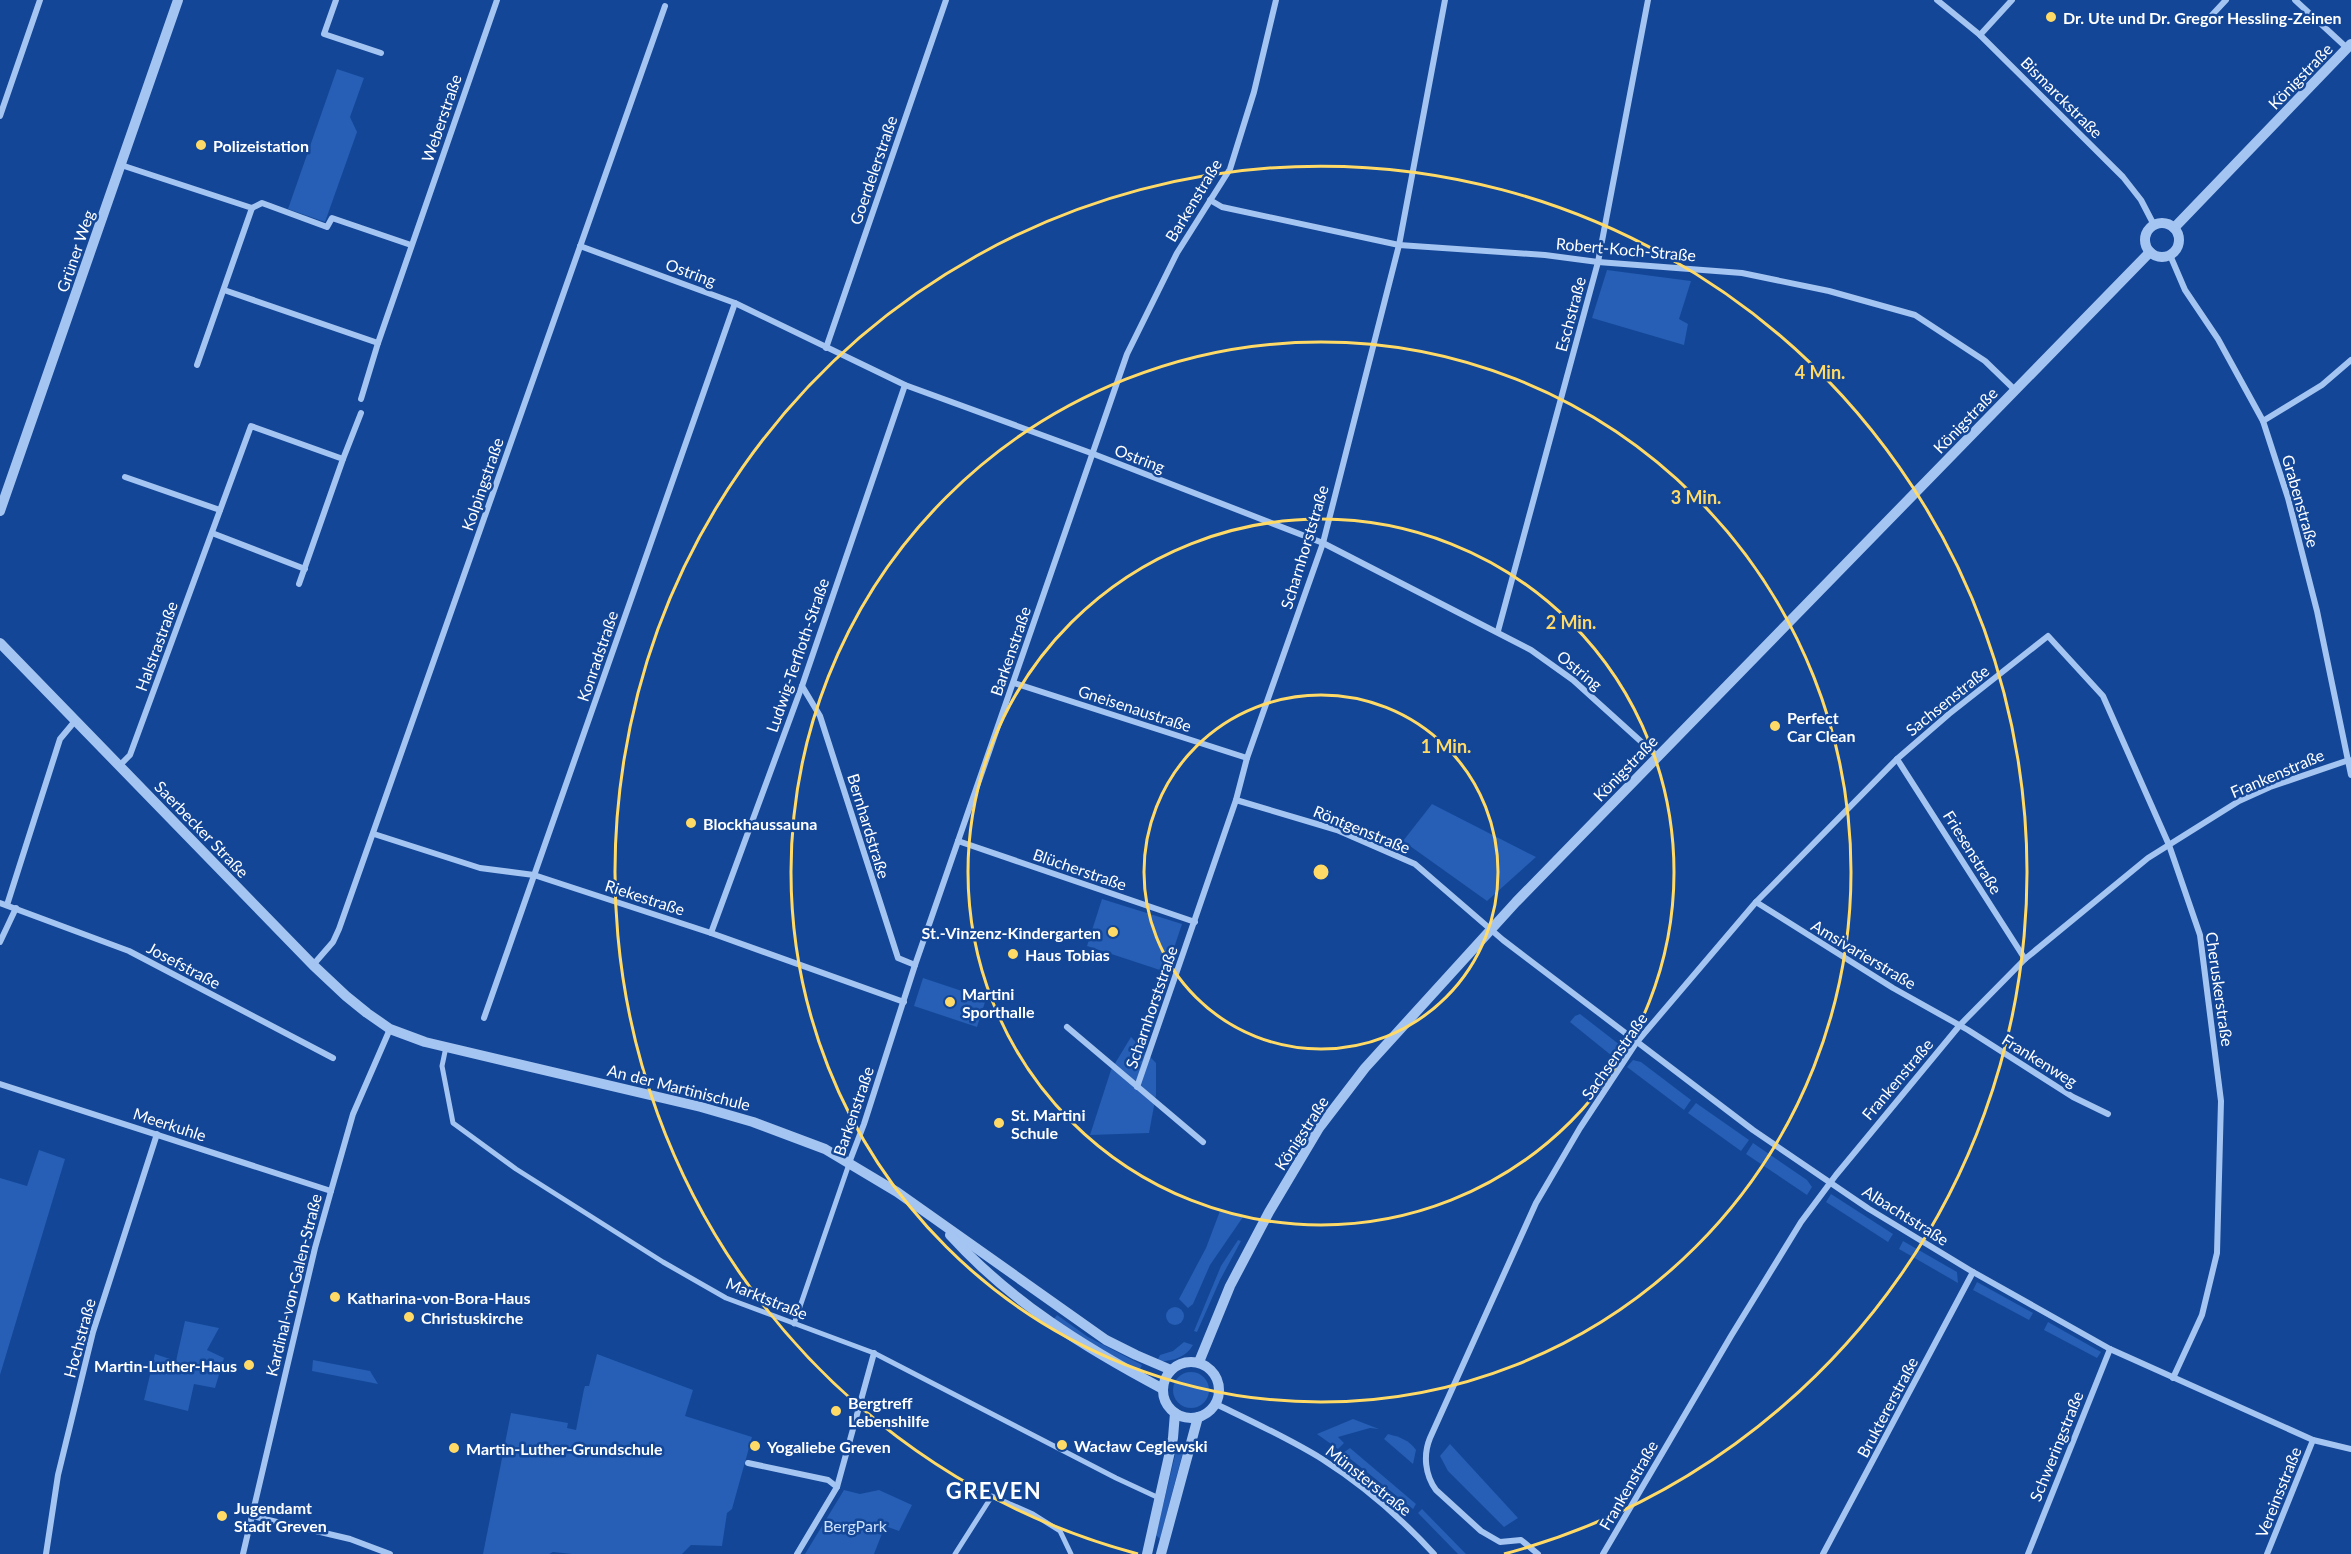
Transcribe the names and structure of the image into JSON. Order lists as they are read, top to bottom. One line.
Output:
{"streets":{"street":["Königstraße","Bismarckstraße","Weberstraße","Goerdelerstraße","Barkenstraße","Robert-Koch-Straße","Grüner Weg","Ostring","Eschstraße","Kolpingstraße","Grabenstraße","Scharnhorststraße","Halstrastraße","Ludwig-Terfloth-Straße","Konradstraße","Sachsenstraße","Gneisenaustraße","Frankenstraße","Bernhardstraße","Saerbecker Straße","Röntgenstraße","Friesenstraße","Blücherstraße","Riekestraße","Amsivarierstraße","Josefstraße","Cheruskerstraße","Frankenweg","An der Martinischule","Meerkuhle","Albachtstraße","Kardinal-von-Galen-Straße","Marktstraße","Hochstraße","Bruktererstraße","Schweringstraße","Münsterstraße","Vereinsstraße"]},"crossings":[["Königstraße","Bismarckstraße"],["Königstraße","Robert-Koch-Straße"],["Königstraße","Ostring"],["Königstraße","Grabenstraße"],["Königstraße","Röntgenstraße"],["Königstraße","An der Martinischule"],["Königstraße","Albachtstraße"],["Königstraße","Münsterstraße"],["Bismarckstraße","Grabenstraße"],["Goerdelerstraße","Ostring"],["Barkenstraße","Robert-Koch-Straße"],["Barkenstraße","Ostring"],["Barkenstraße","Gneisenaustraße"],["Barkenstraße","Bernhardstraße"],["Barkenstraße","Blücherstraße"],["Barkenstraße","Riekestraße"],["Barkenstraße","An der Martinischule"],["Barkenstraße","Marktstraße"],["Robert-Koch-Straße","Eschstraße"],["Robert-Koch-Straße","Scharnhorststraße"],["Ostring","Eschstraße"],["Ostring","Kolpingstraße"],["Ostring","Scharnhorststraße"],["Ostring","Ludwig-Terfloth-Straße"],["Ostring","Konradstraße"],["Kolpingstraße","Saerbecker Straße"],["Kolpingstraße","Riekestraße"],["Grabenstraße","Frankenstraße"],["Scharnhorststraße","Gneisenaustraße"],["Scharnhorststraße","Röntgenstraße"],["Scharnhorststraße","Blücherstraße"],["Halstrastraße","Saerbecker Straße"],["Ludwig-Terfloth-Straße","Bernhardstraße"],["Ludwig-Terfloth-Straße","Riekestraße"],["Konradstraße","Riekestraße"],["Sachsenstraße","Friesenstraße"],["Sachsenstraße","Amsivarierstraße"],["Sachsenstraße","Cheruskerstraße"],["Sachsenstraße","Albachtstraße"],["Frankenstraße","Friesenstraße"],["Frankenstraße","Amsivarierstraße"],["Frankenstraße","Cheruskerstraße"],["Frankenstraße","Frankenweg"],["Frankenstraße","Albachtstraße"],["Saerbecker Straße","An der Martinischule"],["Saerbecker Straße","Kardinal-von-Galen-Straße"],["Röntgenstraße","Albachtstraße"],["Amsivarierstraße","Frankenweg"],["Cheruskerstraße","Albachtstraße"],["An der Martinischule","Kardinal-von-Galen-Straße"],["An der Martinischule","Marktstraße"],["An der Martinischule","Münsterstraße"],["Meerkuhle","Kardinal-von-Galen-Straße"],["Meerkuhle","Hochstraße"],["Albachtstraße","Bruktererstraße"],["Albachtstraße","Schweringstraße"],["Albachtstraße","Vereinsstraße"]],"districts":["GREVEN"],"parks":["BergPark"],"places":["Dr. Ute und Dr. Gregor Hessling-Zeinen","Polizeistation","Perfect Car Clean","Blockhaussauna","St.-Vinzenz-Kindergarten","Haus Tobias","Martini Sporthalle","St. Martini Schule","Katharina-von-Bora-Haus","Christuskirche","Martin-Luther-Haus","Bergtreff Lebenshilfe","Wacław Ceglewski","Yogaliebe Greven","Martin-Luther-Grundschule","Jugendamt Stadt Greven"],"rings":["4 Min.","3 Min.","2 Min.","1 Min."]}
